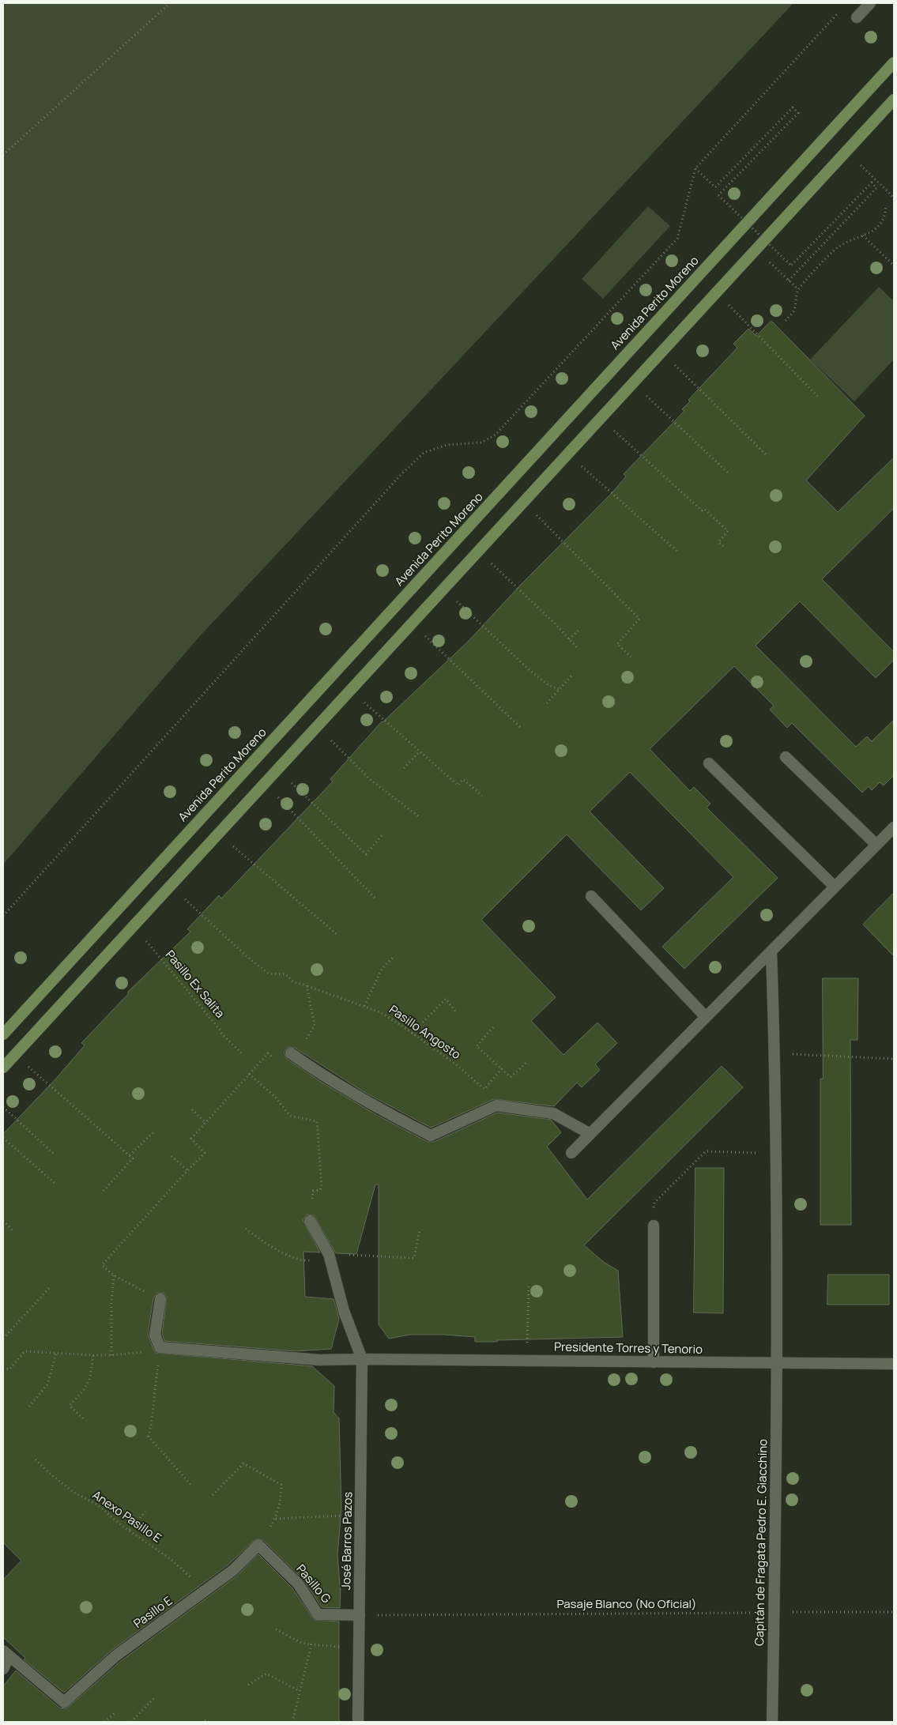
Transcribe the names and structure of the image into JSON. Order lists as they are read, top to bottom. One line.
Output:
{"streets":{"main road":["Avenida Perito Moreno"],"street":["Presidente Torres y Tenorio","José Barros Pazos","Capitán de Fragata Pedro E. Giacchino","Pasillo G","Pasillo E"],"path":["Pasillo Ex Salita","Pasillo Angosto","Anexo Pasillo E","Pasaje Blanco (No Oficial)"]},"crossings":[["Presidente Torres y Tenorio","José Barros Pazos"],["Presidente Torres y Tenorio","Capitán de Fragata Pedro E. Giacchino"],["Anexo Pasillo E","Pasillo E"],["José Barros Pazos","Pasillo G"],["José Barros Pazos","Pasaje Blanco (No Oficial)"],["Capitán de Fragata Pedro E. Giacchino","Pasaje Blanco (No Oficial)"],["Pasillo G","Pasaje Blanco (No Oficial)"],["Pasillo G","Pasillo E"]]}
